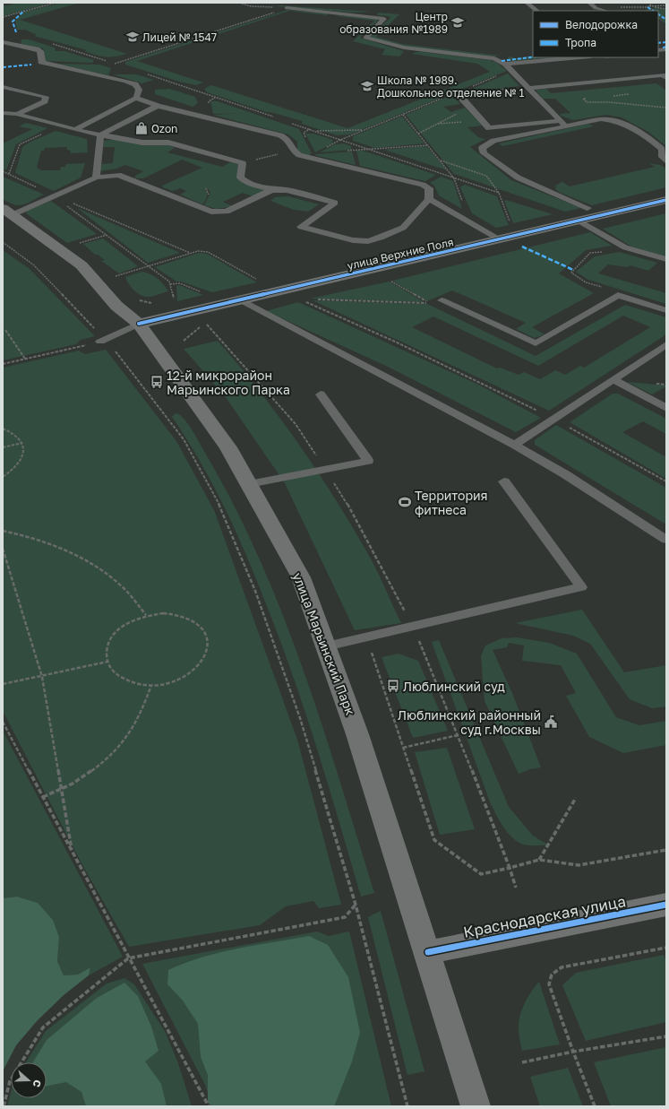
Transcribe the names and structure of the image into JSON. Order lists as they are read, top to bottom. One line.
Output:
{"streets":{"main road":["улица Верхние Поля","улица Марьинский Парк","Краснодарская улица"]},"crossings":[["улица Верхние Поля","улица Марьинский Парк"],["улица Марьинский Парк","Краснодарская улица"]],"places":{"school or university":["Центр образования №1989","Лицей № 1547","Школа № 1989. Дошкольное отделение № 1"],"shop":["Ozon"],"bus stop":["12-й микрорайон Марьинского Парка","Люблинский суд"],"sports":["Территория фитнеса"],"public building":["Люблинский районный суд г.Москвы"]},"legend":["Велодорожка","Тропа"],"north":"right"}
